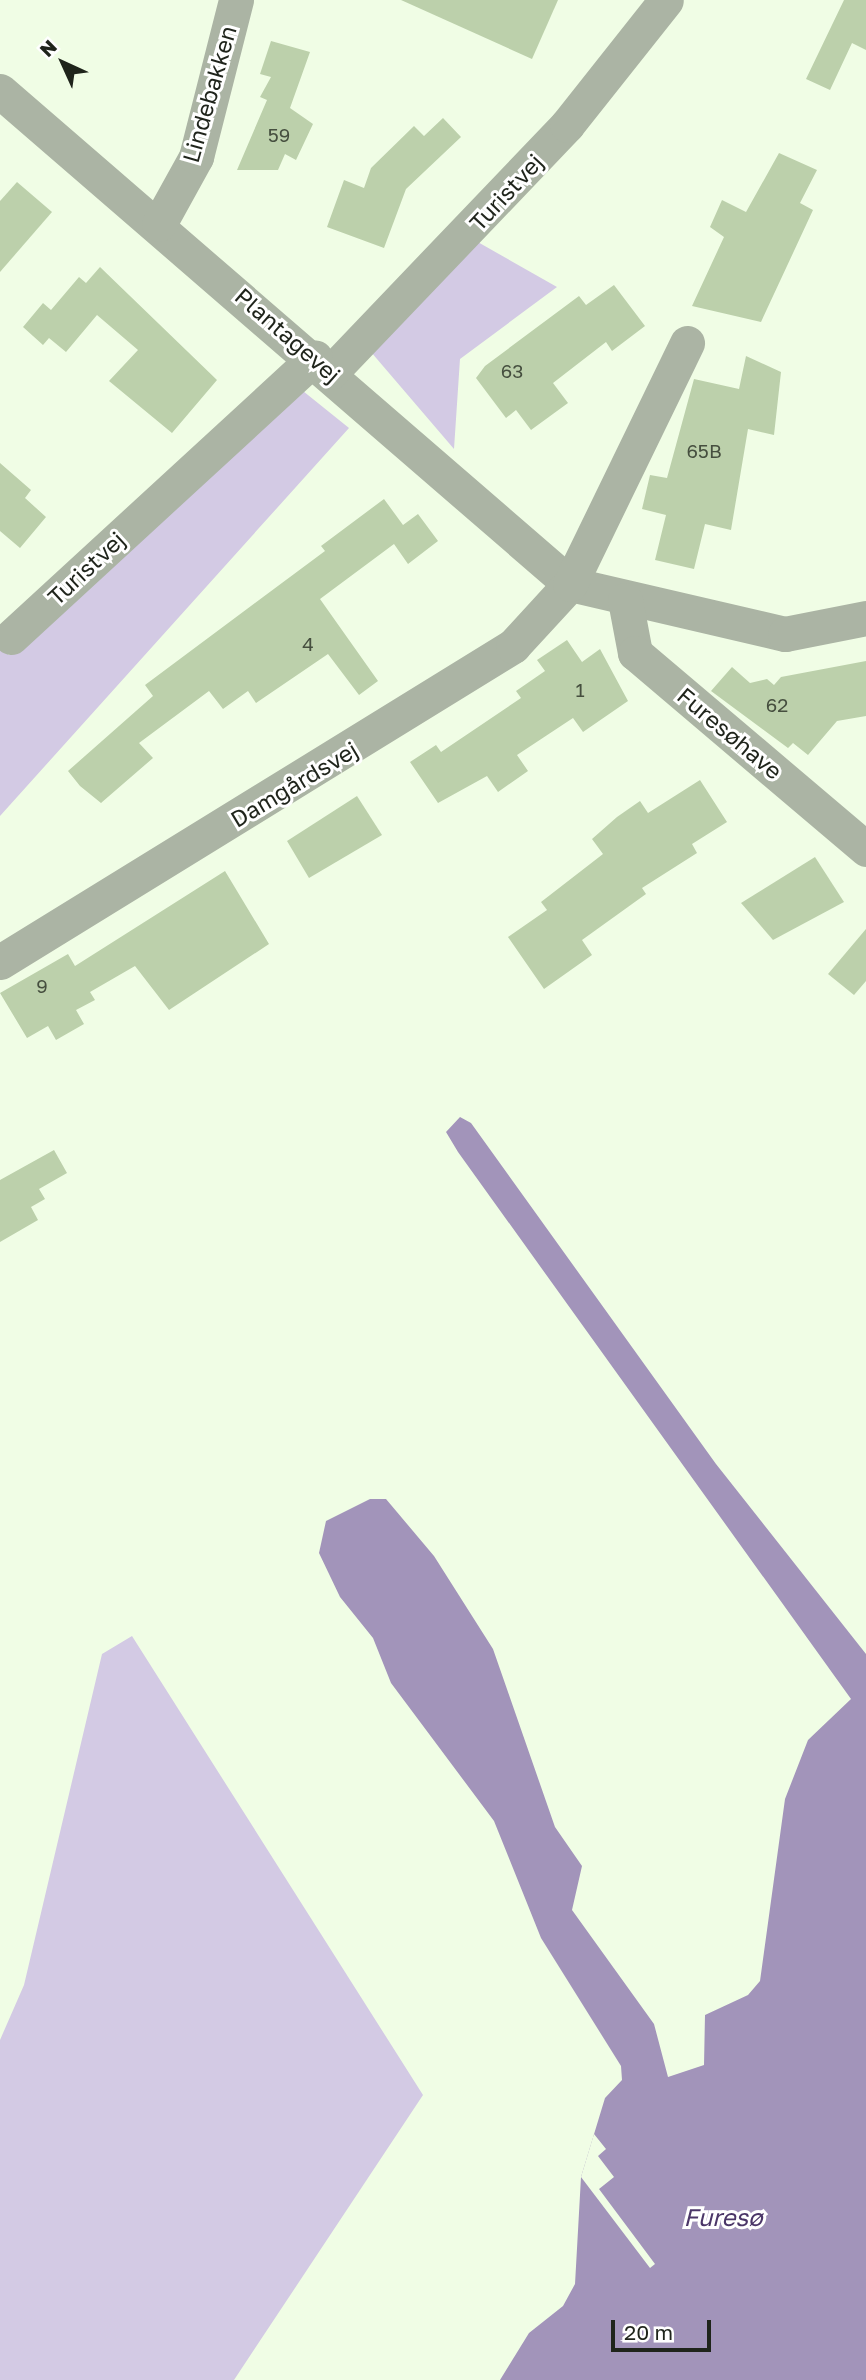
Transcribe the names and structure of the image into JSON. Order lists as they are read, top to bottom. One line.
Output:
{"streets":{"street":["Lindebakken","Turistvej","Plantagevej","Furesøhave","Damgårdsvej"]},"crossings":[["Lindebakken","Plantagevej"],["Turistvej","Plantagevej"],["Plantagevej","Furesøhave"],["Plantagevej","Damgårdsvej"]],"water":["Furesø"],"house_numbers":["59","63","65B","4","1","62","9"],"scale_bar":"20 m","north":"top left"}
